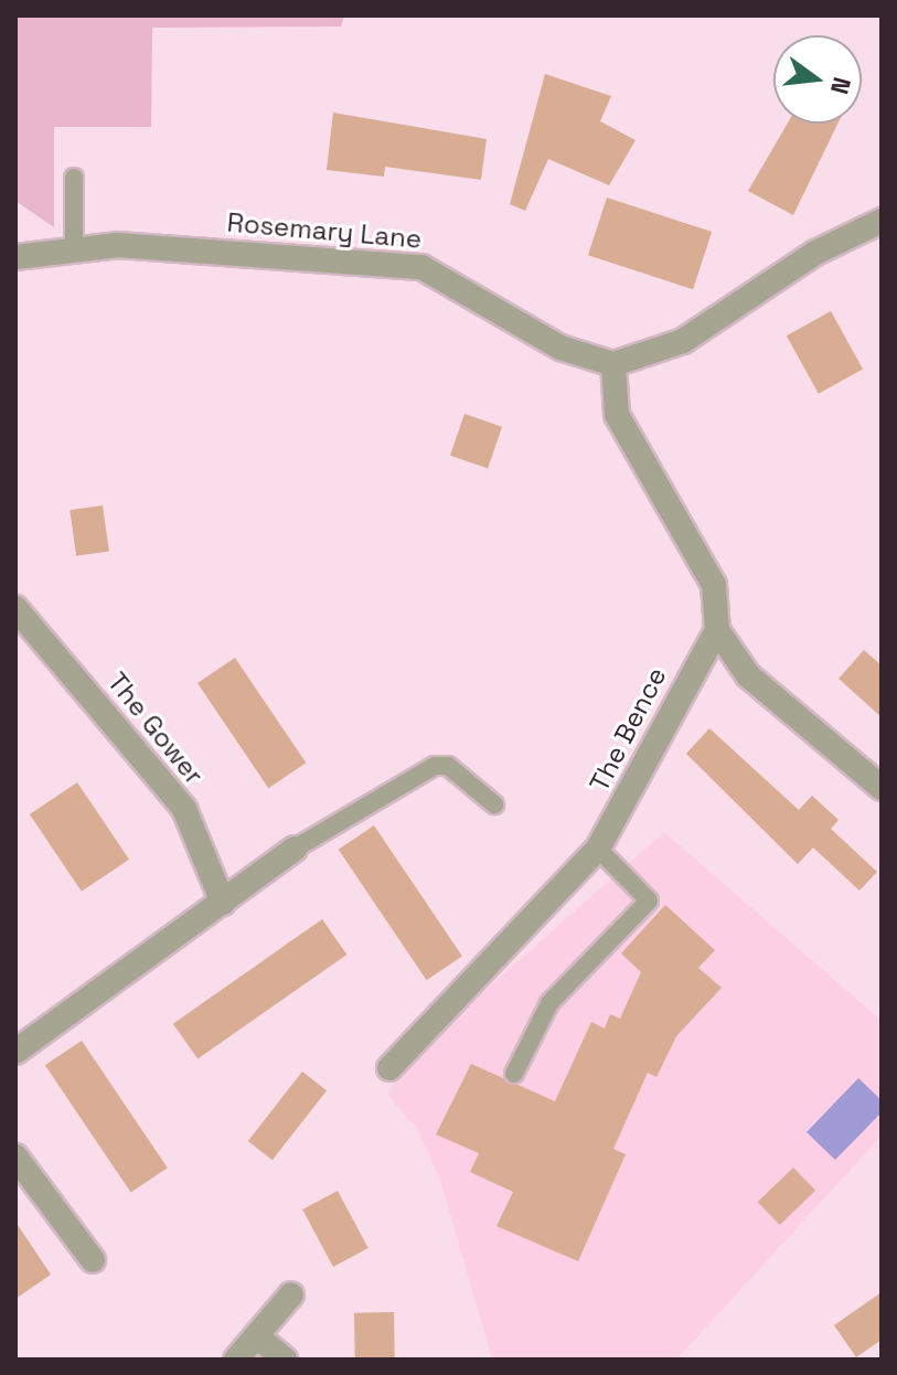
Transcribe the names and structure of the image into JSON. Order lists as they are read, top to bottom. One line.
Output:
{"streets":{"street":["Rosemary Lane","The Gower","The Bence"]},"north":"right"}
